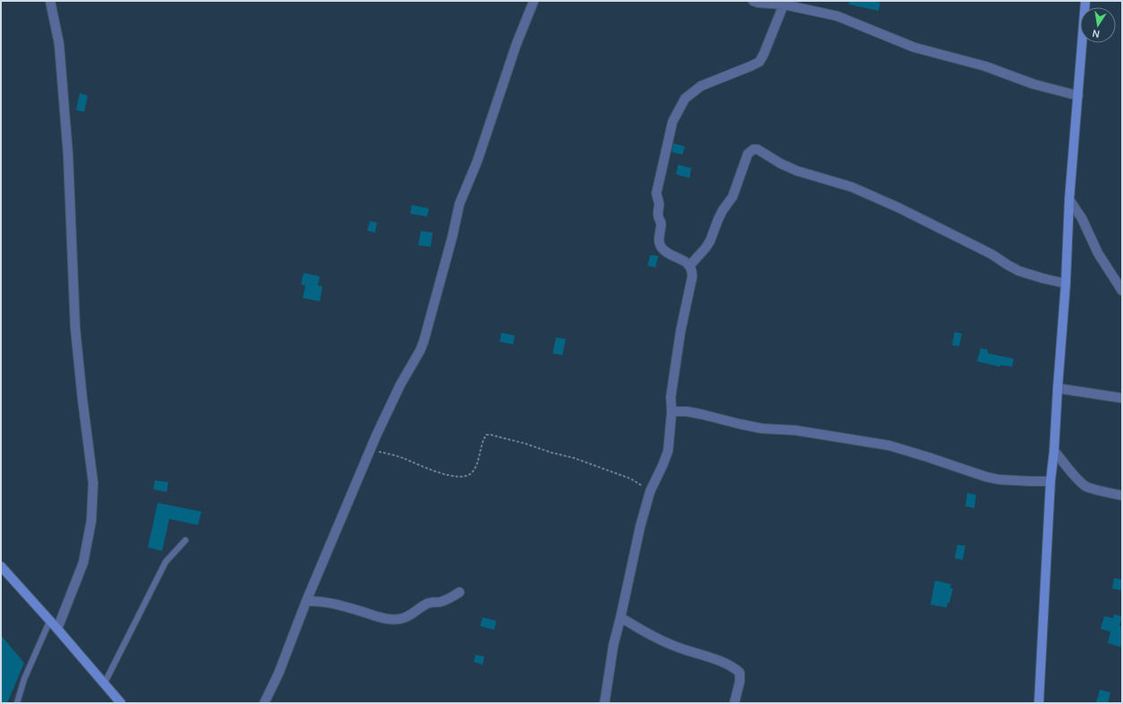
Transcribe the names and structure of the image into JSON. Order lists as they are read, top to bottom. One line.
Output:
{"north":"bottom"}
